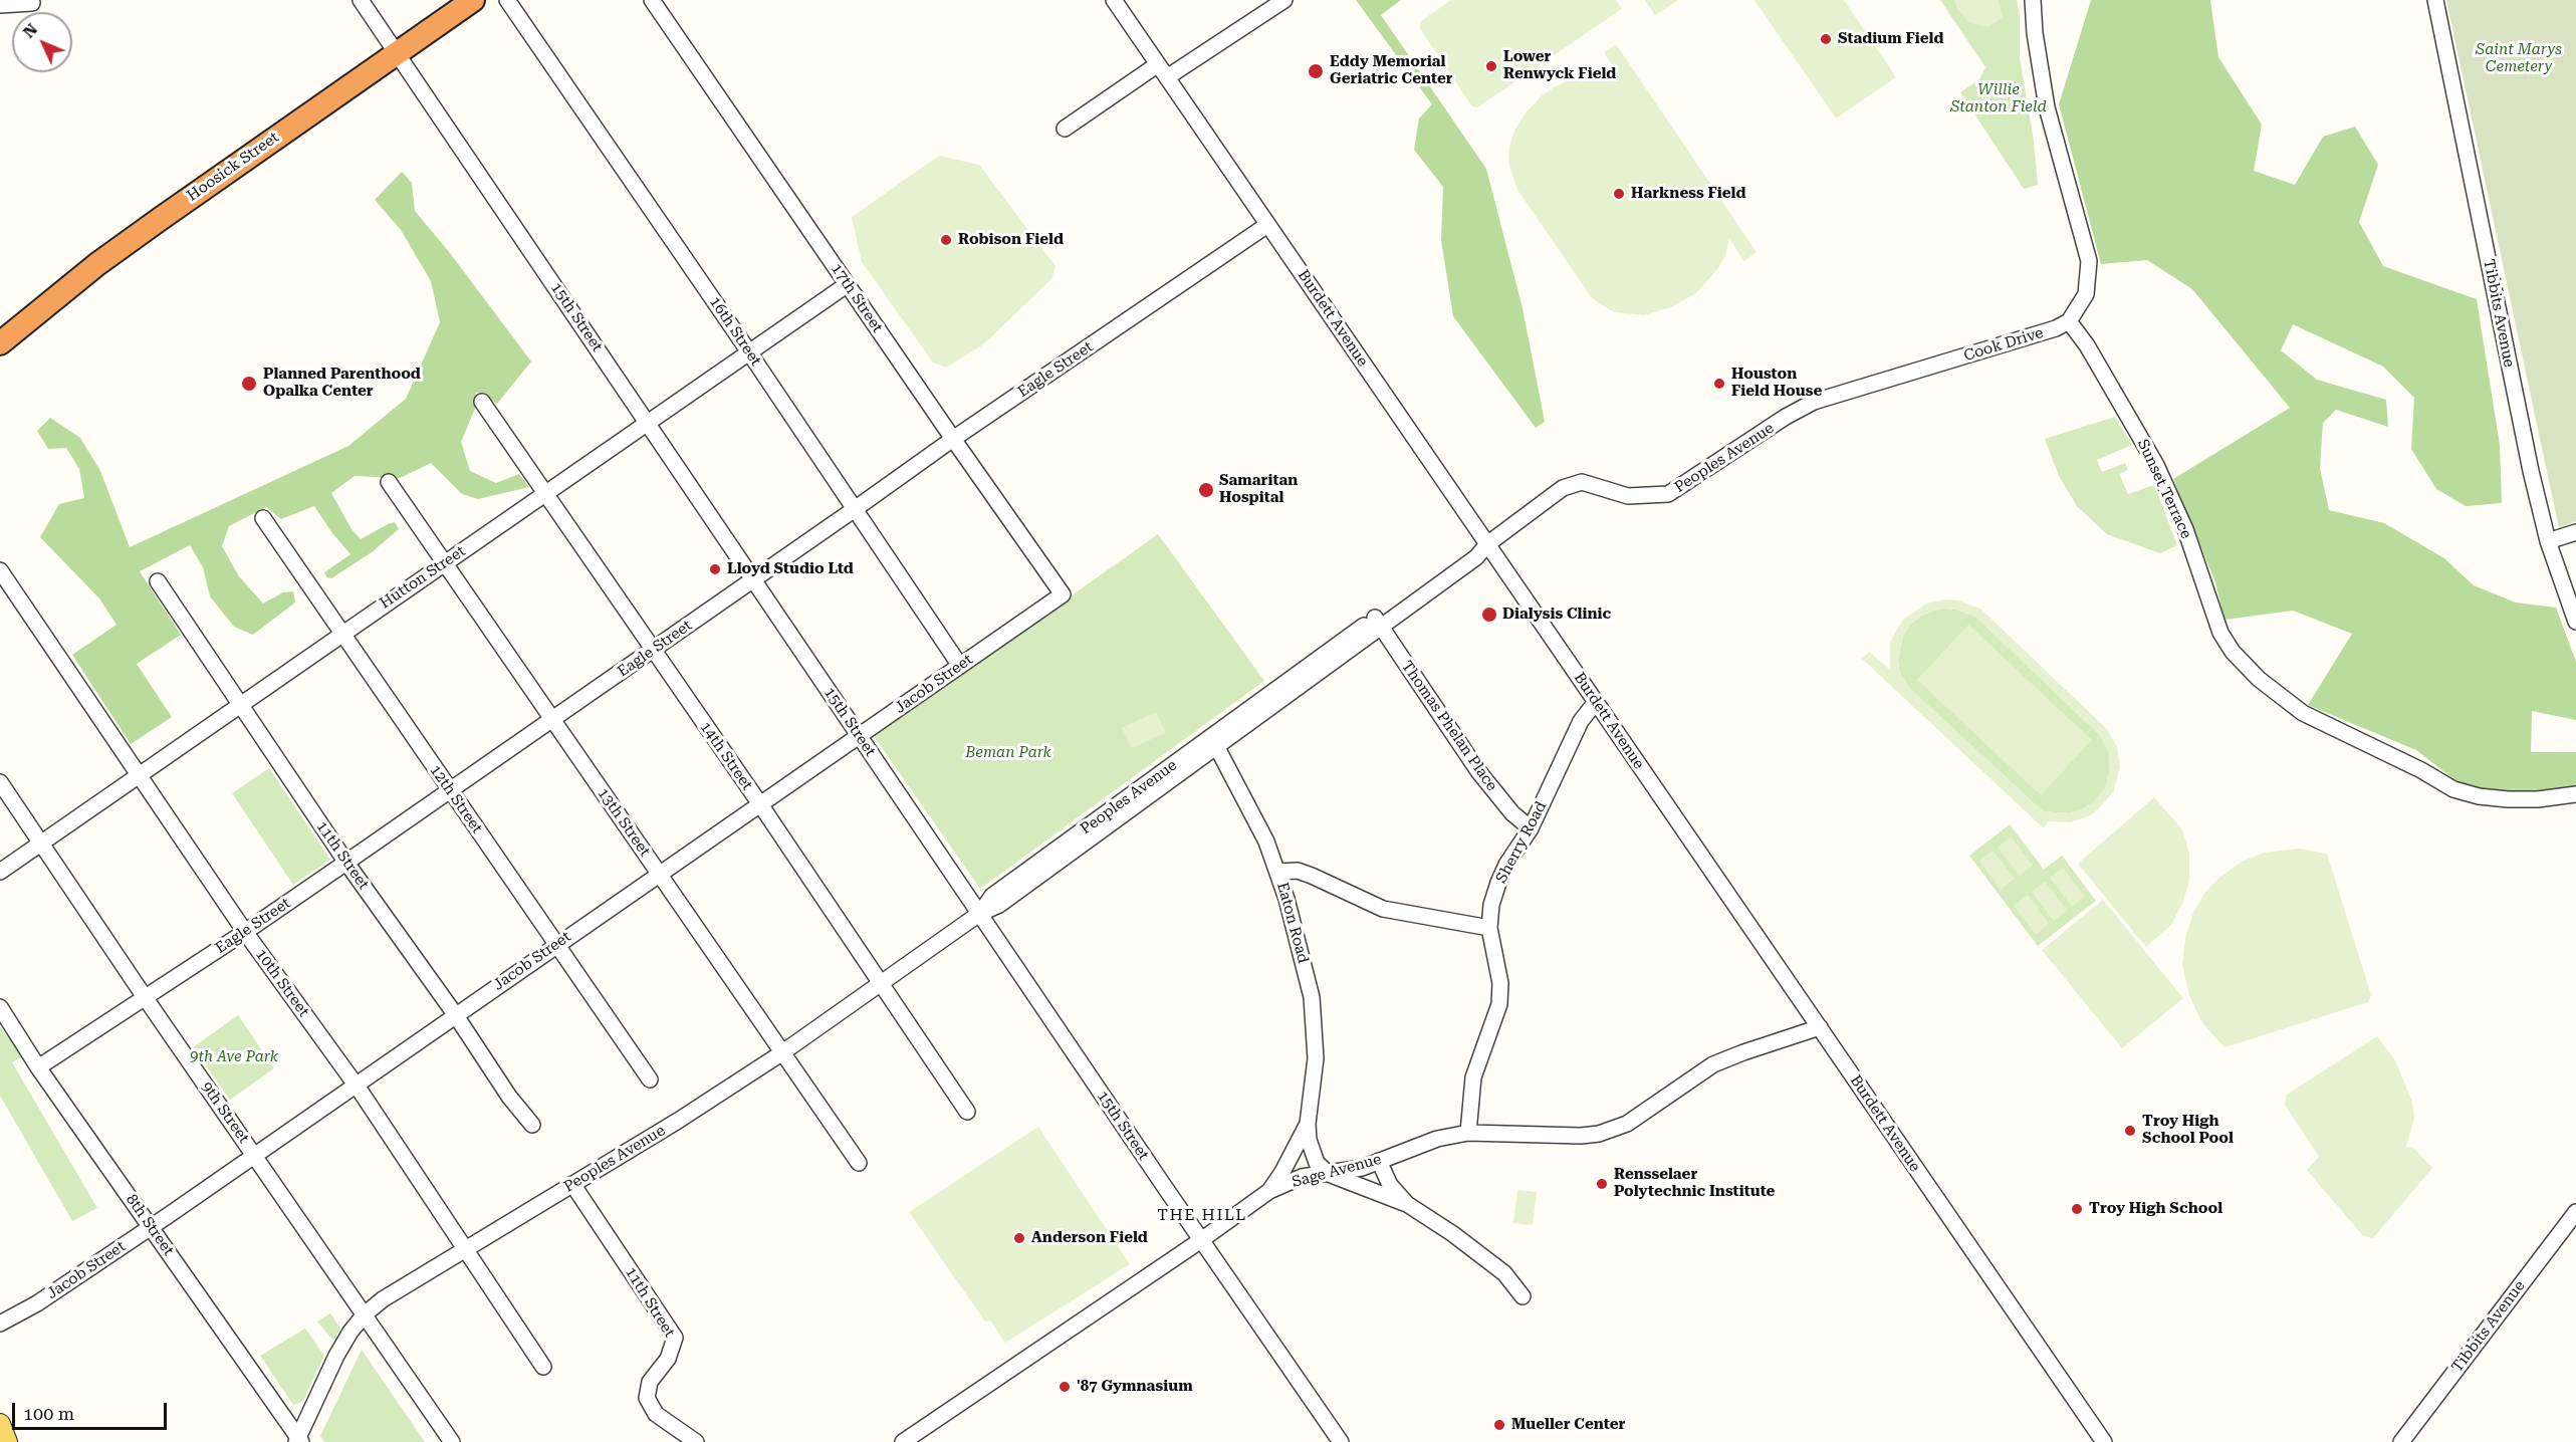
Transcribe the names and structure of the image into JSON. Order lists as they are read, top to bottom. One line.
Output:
{"streets":{"highway":["Hoosick Street"],"street":["17th Street","Tibbits Avenue","15th Street","Burdett Avenue","16th Street","Cook Drive","Eagle Street","Peoples Avenue","Sunset Terrace","Hutton Street","Jacob Street","Thomas Phelan Place","14th Street","12th Street","13th Street","Sherry Road","11th Street","Eaton Road","10th Street","9th Street","Sage Avenue","8th Street"]},"crossings":[["Hoosick Street","15th Street"],["17th Street","Eagle Street"],["17th Street","Hutton Street"],["17th Street","Jacob Street"],["15th Street","Eagle Street"],["15th Street","Peoples Avenue"],["15th Street","Hutton Street"],["15th Street","Jacob Street"],["15th Street","Sage Avenue"],["Burdett Avenue","Eagle Street"],["Burdett Avenue","Peoples Avenue"],["Burdett Avenue","Sherry Road"],["Burdett Avenue","Sage Avenue"],["16th Street","Eagle Street"],["16th Street","Hutton Street"],["16th Street","Jacob Street"],["Cook Drive","Peoples Avenue"],["Cook Drive","Sunset Terrace"],["Eagle Street","14th Street"],["Eagle Street","12th Street"],["Eagle Street","13th Street"],["Eagle Street","11th Street"],["Eagle Street","10th Street"],["Eagle Street","9th Street"],["Eagle Street","8th Street"],["Peoples Avenue","Thomas Phelan Place"],["Peoples Avenue","14th Street"],["Peoples Avenue","13th Street"],["Peoples Avenue","11th Street"],["Peoples Avenue","Eaton Road"],["Peoples Avenue","10th Street"],["Peoples Avenue","9th Street"],["Peoples Avenue","8th Street"],["Hutton Street","14th Street"],["Hutton Street","12th Street"],["Hutton Street","13th Street"],["Hutton Street","11th Street"],["Hutton Street","10th Street"],["Hutton Street","9th Street"],["Jacob Street","14th Street"],["Jacob Street","12th Street"],["Jacob Street","13th Street"],["Jacob Street","11th Street"],["Jacob Street","10th Street"],["Jacob Street","9th Street"],["Jacob Street","8th Street"],["Thomas Phelan Place","Sherry Road"],["Sherry Road","Sage Avenue"],["Eaton Road","Sage Avenue"]],"districts":["THE HILL"],"parks":["Saint Marys Cemetery","Willie Stanton Field","Beman Park","9th Ave Park"],"places":["Stadium Field","Lower Renwyck Field","Eddy Memorial Geriatric Center","Harkness Field","Robison Field","Planned Parenthood Opalka Center","Houston Field House","Samaritan Hospital","Lloyd Studio Ltd","Dialysis Clinic","Troy High School Pool","Rensselaer Polytechnic Institute","Troy High School","Anderson Field","'87 Gymnasium","Mueller Center"],"scale_bar":"100 m","north":"top left"}
